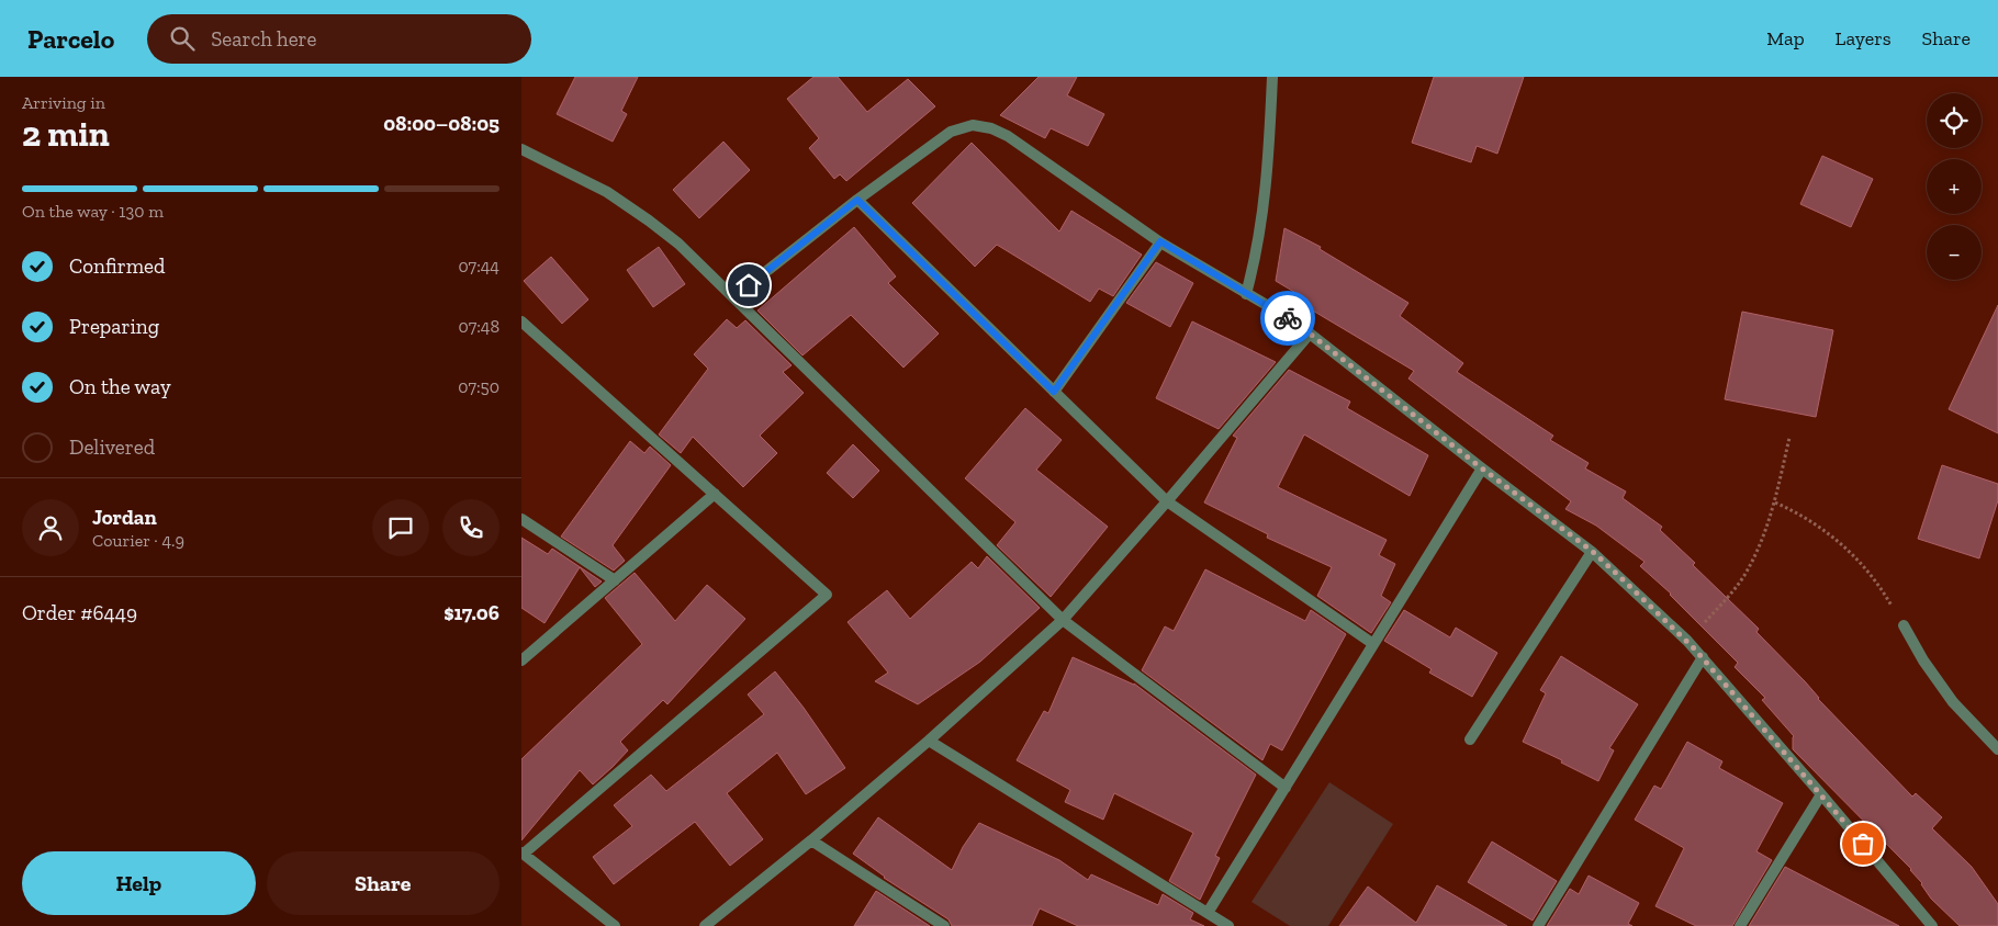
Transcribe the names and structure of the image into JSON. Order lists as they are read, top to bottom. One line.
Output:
{"page":{"header":"Parcelo","search":"Search here","nav":["Map","Layers","Share"],"heading":["2 min","Arriving in","08:00–08:05"],"panel":["Jordan","Courier · 4.9","Order #6449","$17.06"],"map_buttons":["+","−"],"bar":"On the way · 130 m","list":[["Confirmed","07:44"],["Preparing","07:48"],["On the way","07:50"],"Delivered"],"buttons":["Help","Share"]}}
